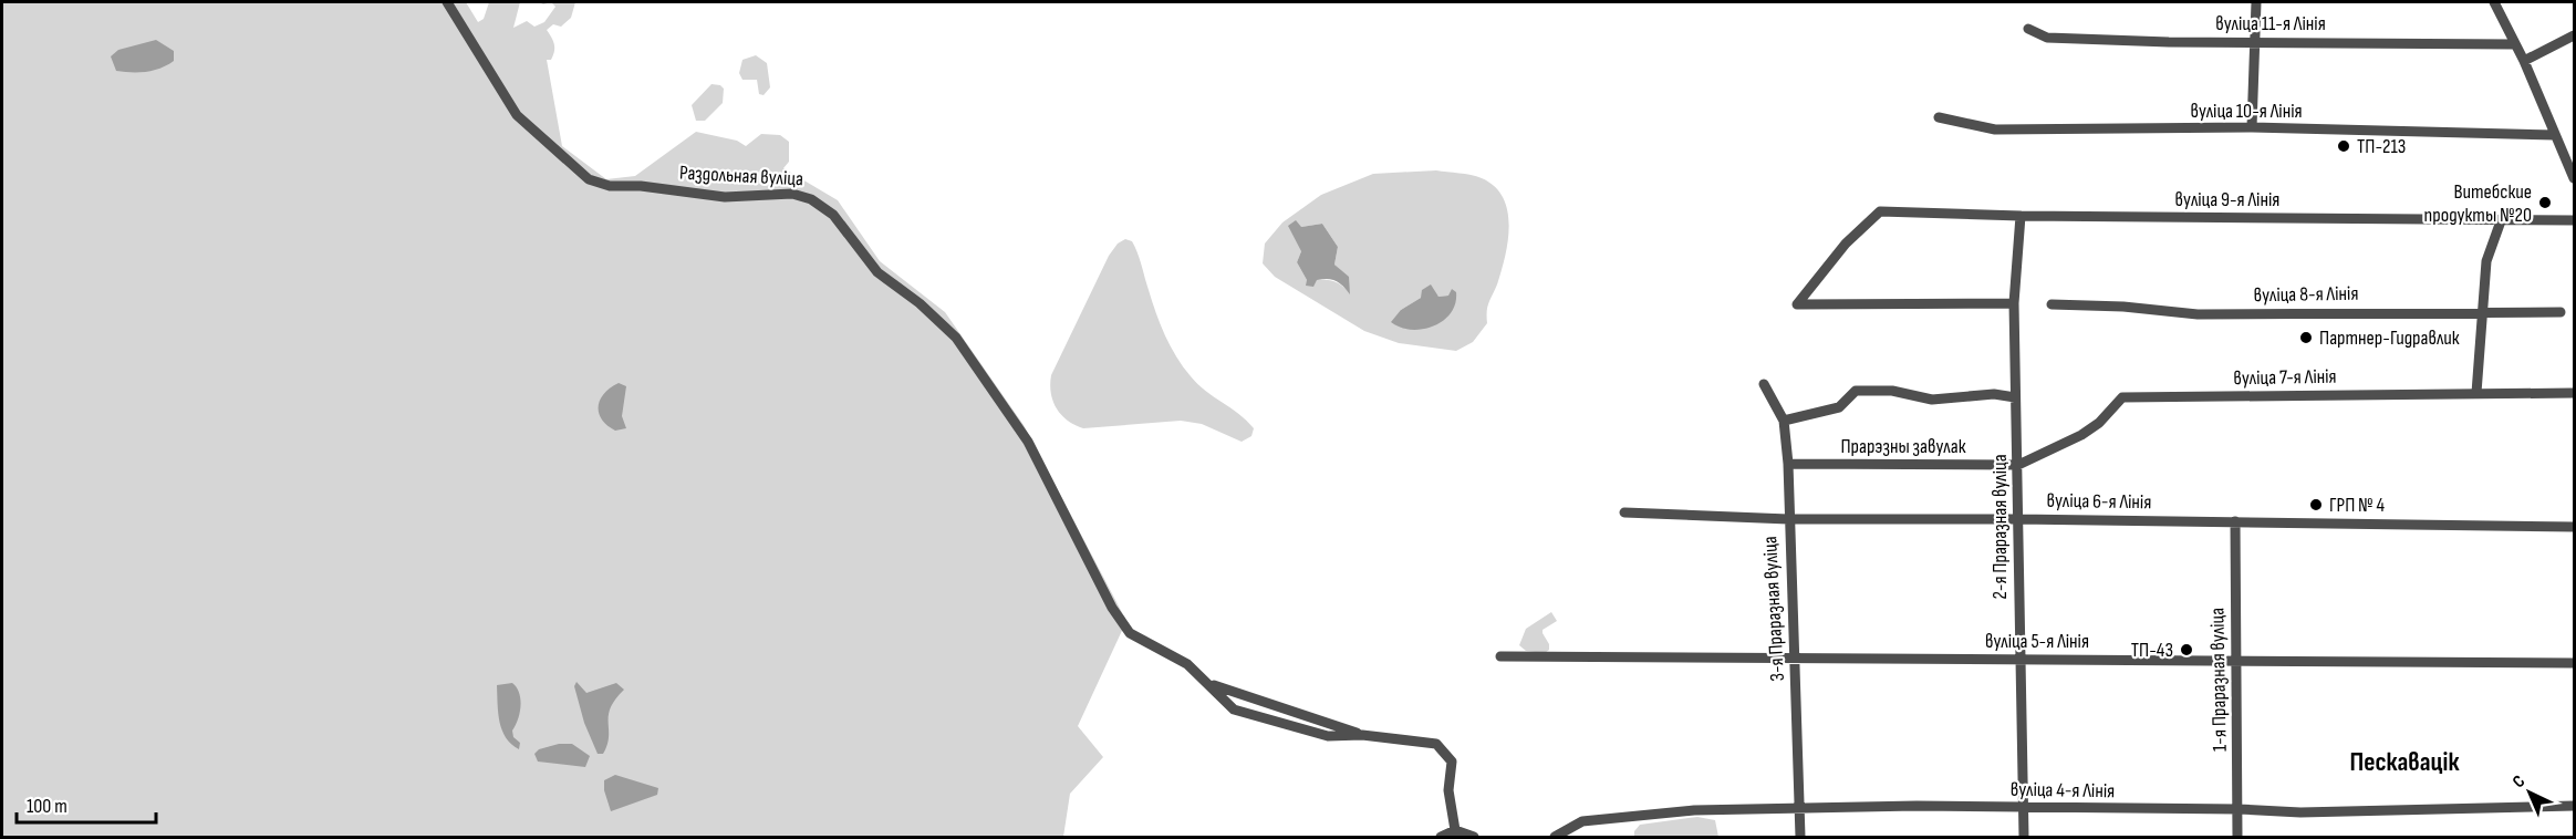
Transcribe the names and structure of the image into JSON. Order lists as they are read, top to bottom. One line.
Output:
{"streets":{"street":["вуліца 11-я Лінія","вуліца 10-я Лінія","Раздольная вуліца","вуліца 9-я Лінія","вуліца 8-я Лінія","вуліца 7-я Лінія","Прарэзны завулак","вуліца 6-я Лінія","2-я Праразная вуліца","3-я Праразная вуліца","вуліца 5-я Лінія","1-я Праразная вуліца","вуліца 4-я Лінія"]},"crossings":[["вуліца 9-я Лінія","2-я Праразная вуліца"],["вуліца 7-я Лінія","Прарэзны завулак"],["вуліца 7-я Лінія","2-я Праразная вуліца"],["Прарэзны завулак","2-я Праразная вуліца"],["Прарэзны завулак","3-я Праразная вуліца"],["вуліца 6-я Лінія","2-я Праразная вуліца"],["вуліца 6-я Лінія","3-я Праразная вуліца"],["вуліца 6-я Лінія","1-я Праразная вуліца"],["2-я Праразная вуліца","вуліца 5-я Лінія"],["2-я Праразная вуліца","вуліца 4-я Лінія"],["3-я Праразная вуліца","вуліца 5-я Лінія"],["3-я Праразная вуліца","вуліца 4-я Лінія"],["вуліца 5-я Лінія","1-я Праразная вуліца"],["1-я Праразная вуліца","вуліца 4-я Лінія"]],"districts":["Пескавацік"],"places":["ТП-213","Витебские продукты №20","Партнер-Гидравлик","ГРП № 4","ТП-43"],"scale_bar":"100 m","north":"top left"}
